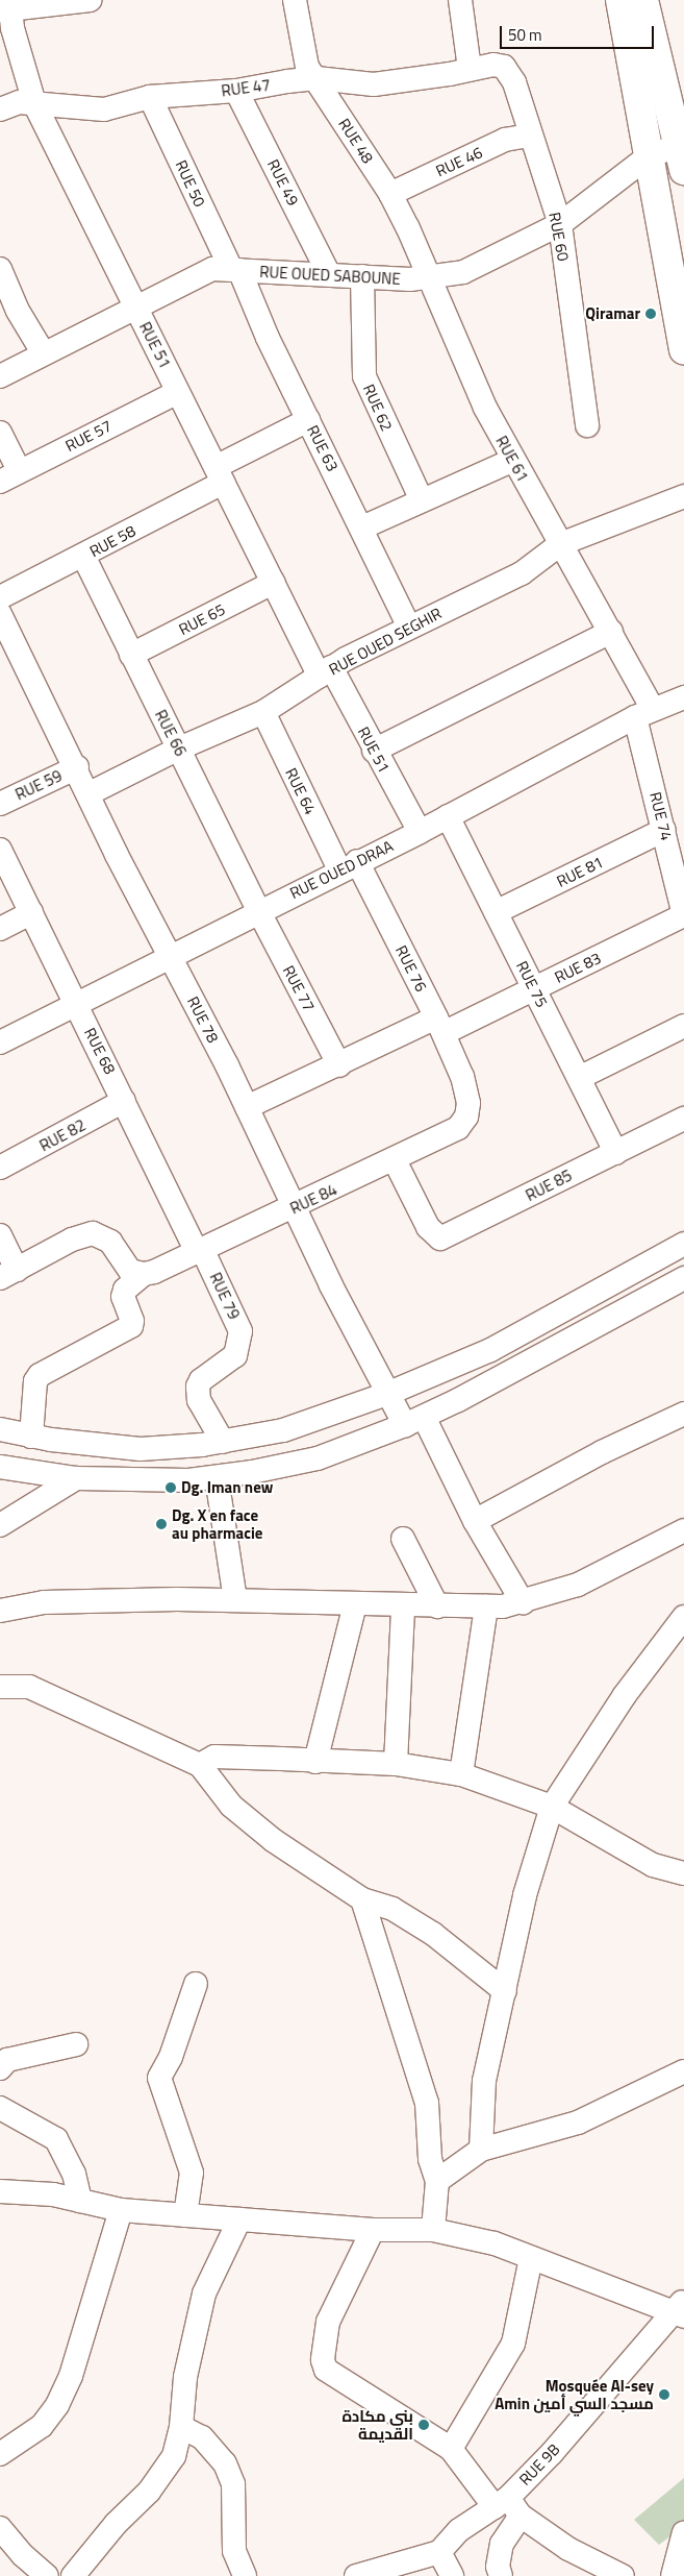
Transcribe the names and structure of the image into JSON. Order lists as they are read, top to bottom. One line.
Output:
{"streets":{"street":["RUE 47","RUE 48","RUE 46","RUE 49","RUE 50","RUE 60","RUE OUED SABOUNE","RUE 51","RUE 62","RUE 57","RUE 63","RUE 61","RUE 58","RUE 65","RUE OUED SEGHIR","RUE 66","RUE 59","RUE 64","RUE 74","RUE OUED DRAA","RUE 81","RUE 83","RUE 76","RUE 75","RUE 77","RUE 78","RUE 68","RUE 82","RUE 85","RUE 84","RUE 79","RUE 9B"]},"crossings":[["RUE 47","RUE 48"],["RUE 47","RUE 49"],["RUE 47","RUE 50"],["RUE 47","RUE 60"],["RUE 47","RUE 51"],["RUE 48","RUE 46"],["RUE 48","RUE OUED SABOUNE"],["RUE 48","RUE 61"],["RUE 46","RUE 60"],["RUE 49","RUE OUED SABOUNE"],["RUE 50","RUE OUED SABOUNE"],["RUE 50","RUE 63"],["RUE 60","RUE OUED SABOUNE"],["RUE OUED SABOUNE","RUE 51"],["RUE OUED SABOUNE","RUE 62"],["RUE OUED SABOUNE","RUE 63"],["RUE OUED SABOUNE","RUE 61"],["RUE 51","RUE 57"],["RUE 51","RUE 58"],["RUE 51","RUE 65"],["RUE 51","RUE OUED SEGHIR"],["RUE 51","RUE OUED DRAA"],["RUE 63","RUE 58"],["RUE 63","RUE OUED SEGHIR"],["RUE 61","RUE OUED SEGHIR"],["RUE 61","RUE 74"],["RUE 61","RUE OUED DRAA"],["RUE 58","RUE 66"],["RUE 65","RUE 66"],["RUE OUED SEGHIR","RUE 66"],["RUE OUED SEGHIR","RUE 64"],["RUE OUED SEGHIR","RUE 78"],["RUE 66","RUE OUED DRAA"],["RUE 66","RUE 77"],["RUE 59","RUE 78"],["RUE 64","RUE OUED DRAA"],["RUE 64","RUE 76"],["RUE 74","RUE OUED DRAA"],["RUE 74","RUE 81"],["RUE 74","RUE 83"],["RUE OUED DRAA","RUE 76"],["RUE OUED DRAA","RUE 75"],["RUE OUED DRAA","RUE 77"],["RUE OUED DRAA","RUE 78"],["RUE OUED DRAA","RUE 68"],["RUE 81","RUE 75"],["RUE 83","RUE 76"],["RUE 83","RUE 75"],["RUE 83","RUE 77"],["RUE 83","RUE 78"],["RUE 76","RUE 84"],["RUE 75","RUE 85"],["RUE 78","RUE 84"],["RUE 68","RUE 82"],["RUE 68","RUE 84"],["RUE 68","RUE 79"],["RUE 85","RUE 84"],["RUE 84","RUE 79"]],"places":["Qiramar","Dg. Iman new","Dg. X en face au pharmacie","Mosquée Al-sey Amin مسجد السي أمين","بني مكادة القديمة"],"scale_bar":"50 m"}
